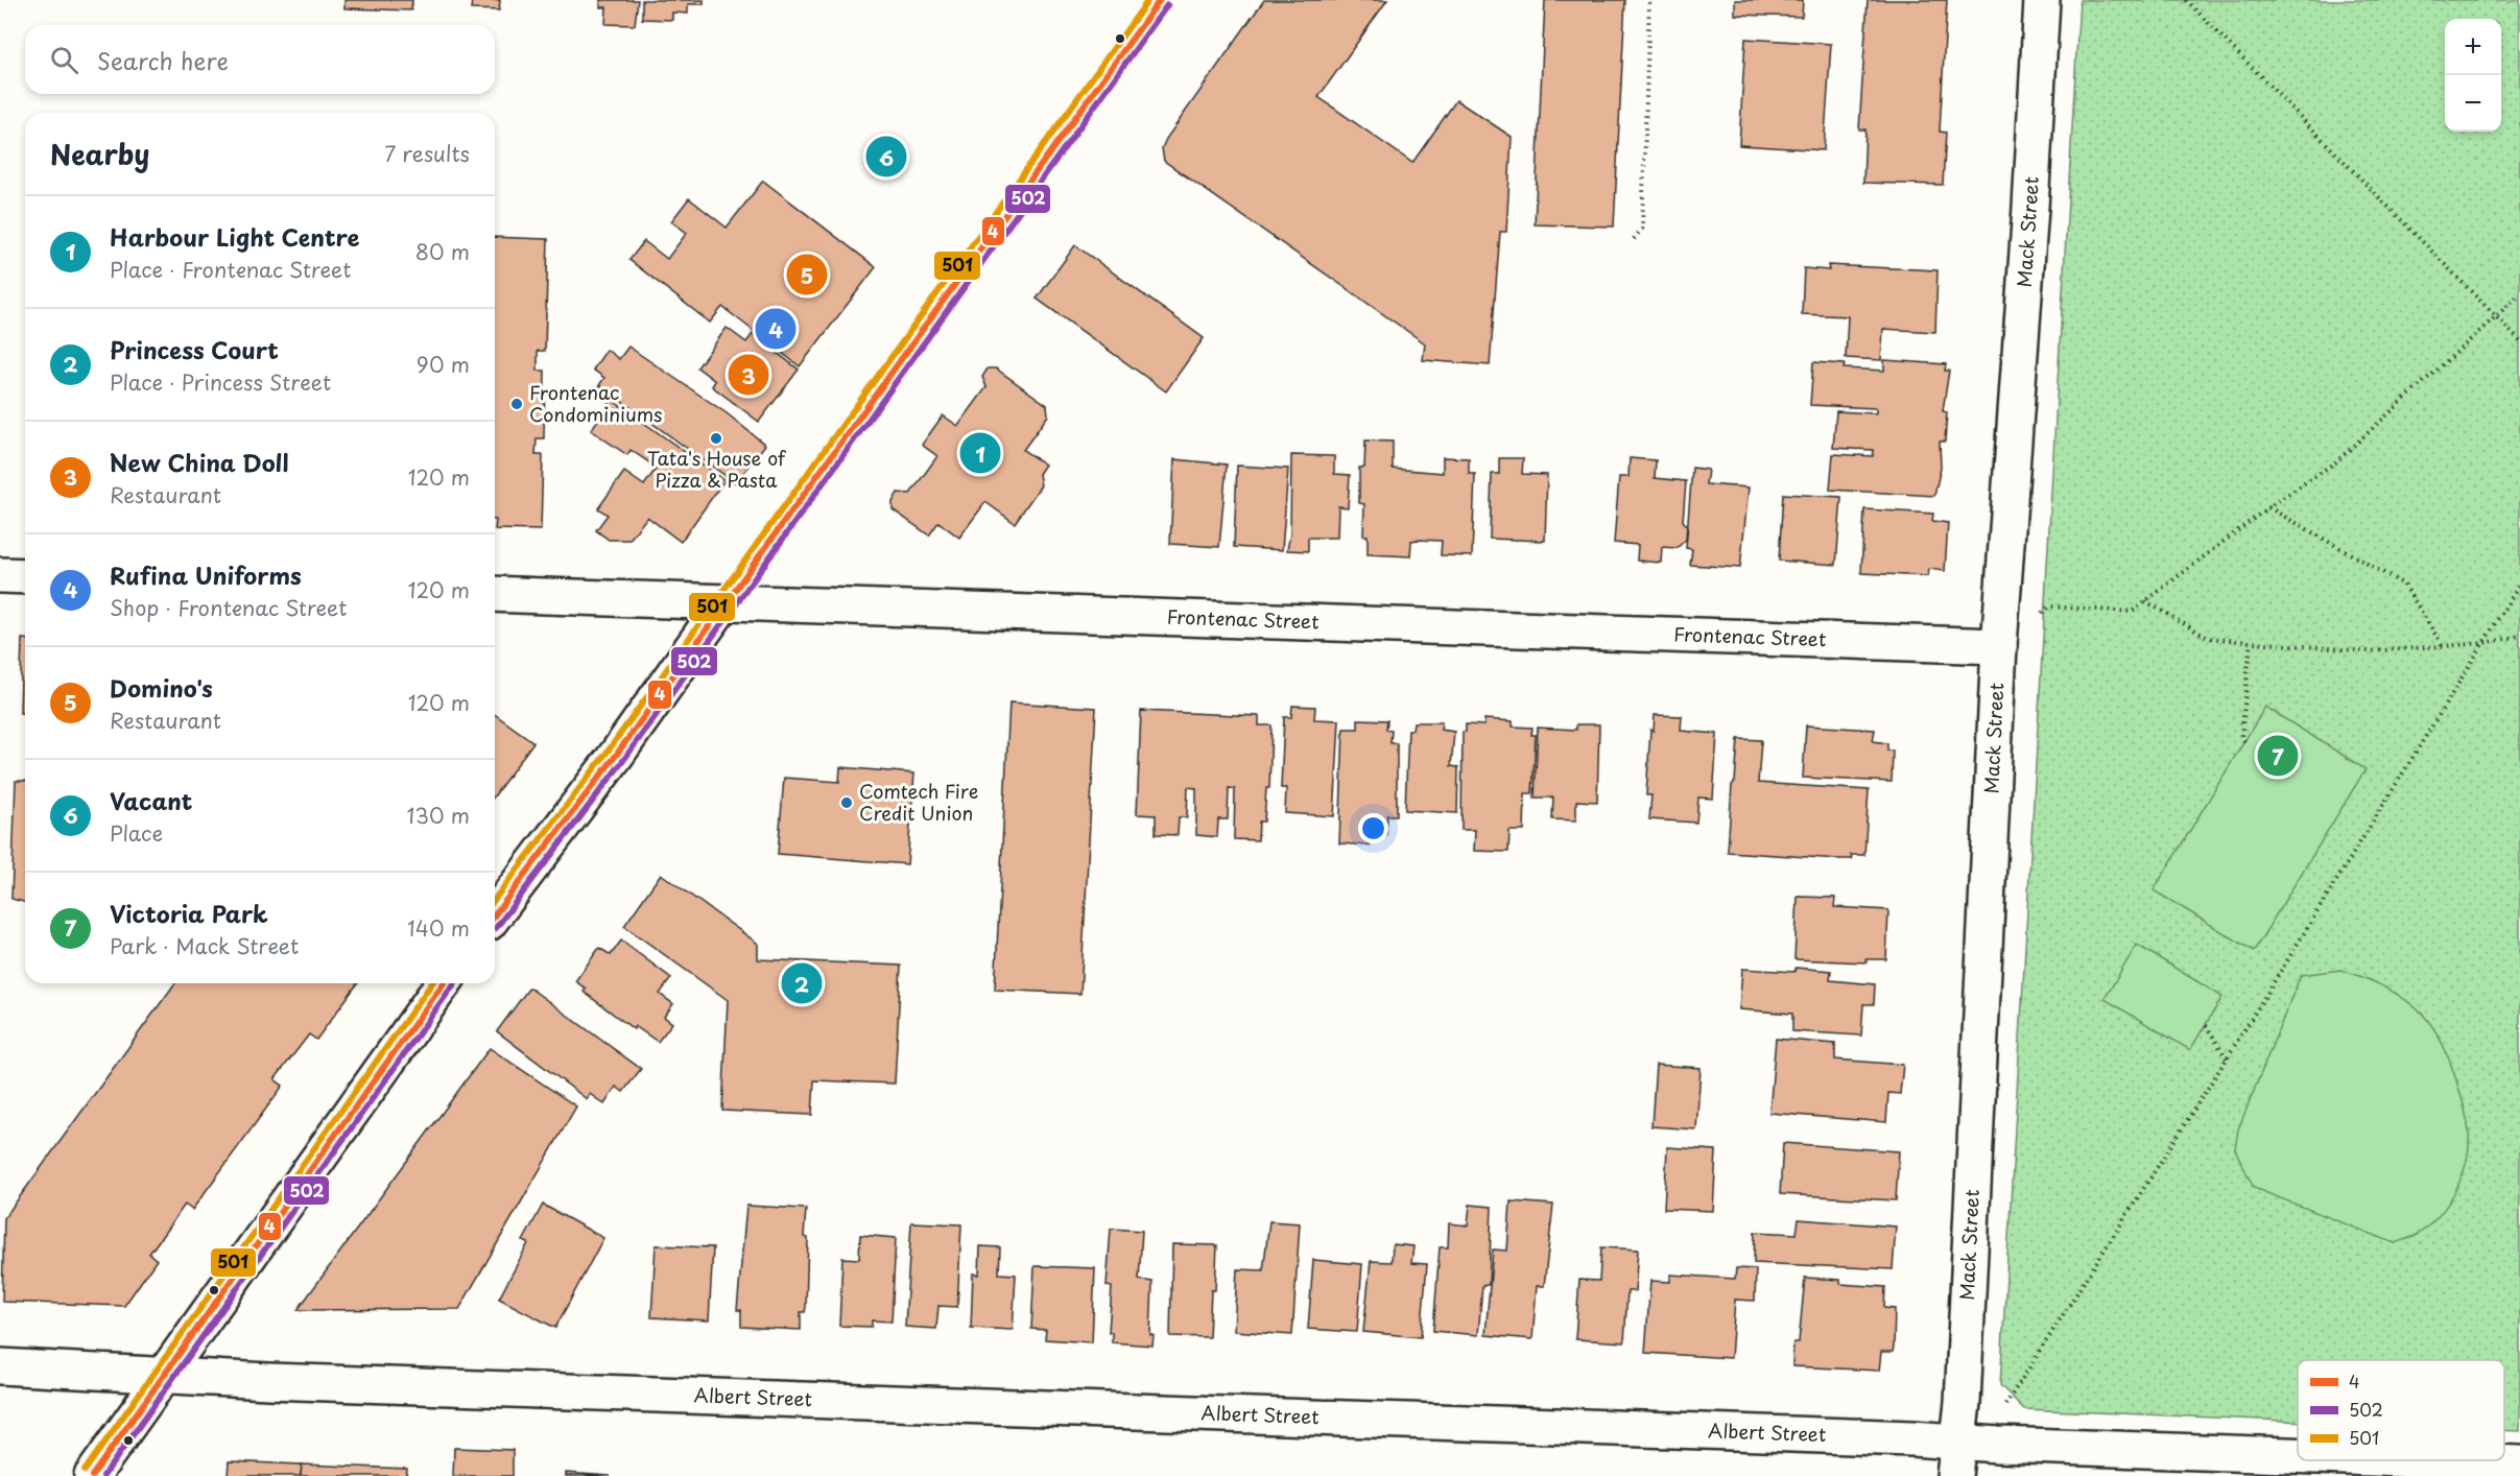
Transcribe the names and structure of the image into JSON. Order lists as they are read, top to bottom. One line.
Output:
{"streets":{"street":["Mack Street","Frontenac Street","Albert Street"]},"crossings":[["Mack Street","Frontenac Street"],["Mack Street","Albert Street"]],"places":["Frontenac Condominiums","Tata's House of Pizza & Pasta","Comtech Fire Credit Union"],"lines":["transit line 4","transit line 501","transit line 502"],"legend":["4","502","501"],"page":{"map_buttons":["+","−"],"search":"Search here","heading":["Nearby","7 results"],"pins":["6","5","4","3","1","7","2"],"list":[{"mark":"1","name":"Harbour Light Centre","note":"Place · Frontenac Street","value":"80 m"},{"mark":"2","name":"Princess Court","note":"Place · Princess Street","value":"90 m"},{"mark":"3","name":"New China Doll","note":"Restaurant","value":"120 m"},{"mark":"4","name":"Rufina Uniforms","note":"Shop · Frontenac Street","value":"120 m"},{"mark":"5","name":"Domino's","note":"Restaurant","value":"120 m"},{"mark":"6","name":"Vacant","note":"Place","value":"130 m"},{"mark":"7","name":"Victoria Park","note":"Park · Mack Street","value":"140 m"}]}}
